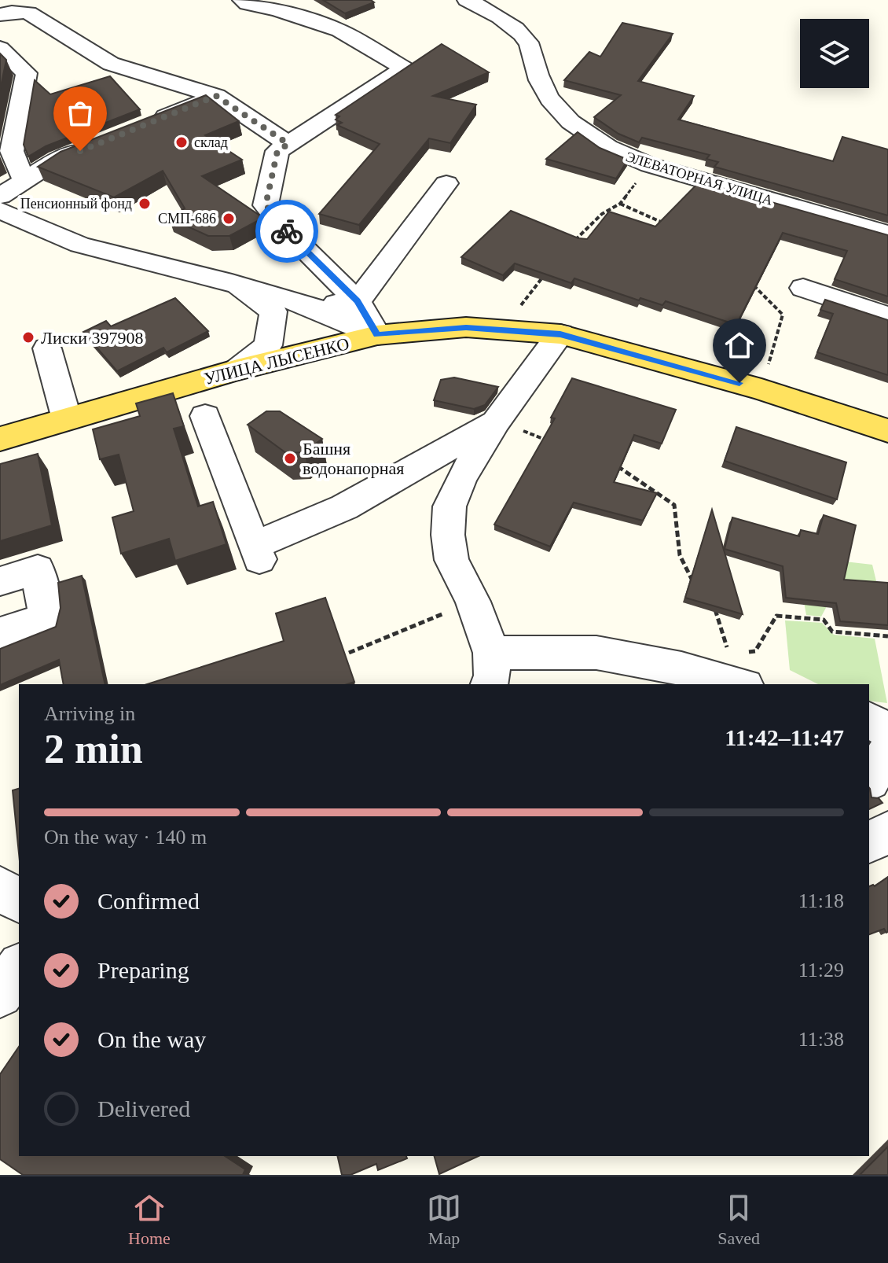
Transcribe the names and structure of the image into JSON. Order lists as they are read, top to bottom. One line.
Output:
{"streets":{"main road":["УЛИЦА ЛЫСЕНКО"],"street":["ЭЛЕВАТОРНАЯ УЛИЦА"]},"places":["склад","Пенсионный фонд","СМП-686","Лиски 397908","Башня водонапорная"],"page":{"heading":["2 min","Arriving in","11:42–11:47"],"bar":"On the way · 140 m","list":[["Confirmed","11:18"],["Preparing","11:29"],["On the way","11:38"],"Delivered"],"tabs":["Home","Map","Saved"]}}
